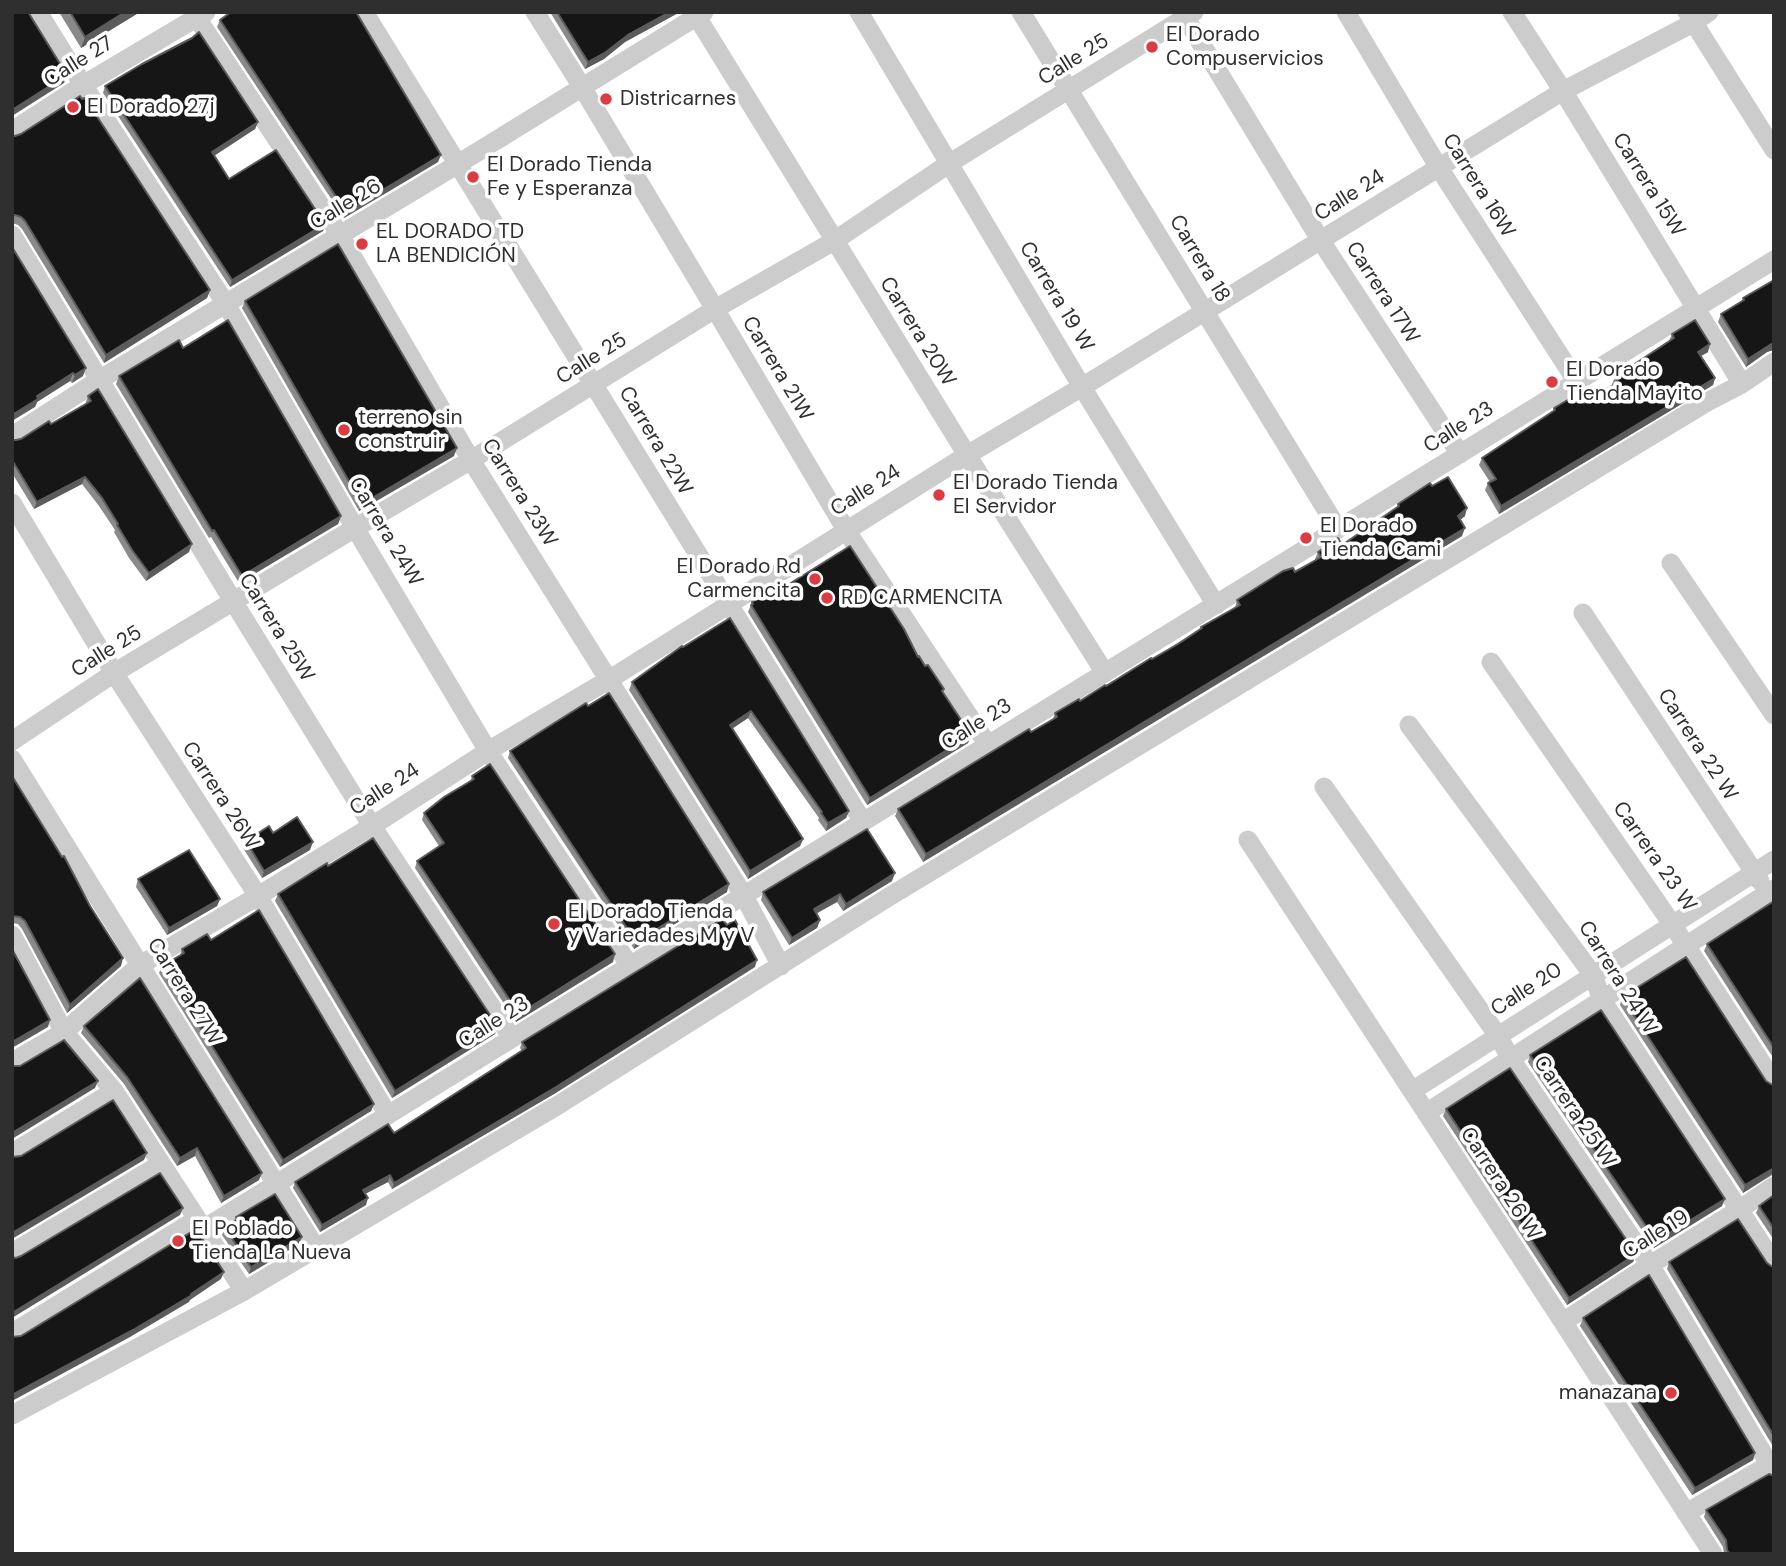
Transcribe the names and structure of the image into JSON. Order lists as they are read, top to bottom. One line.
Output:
{"streets":{"street":["Calle 25","Calle 27","Carrera 15W","Carrera 16W","Calle 24","Calle 26","Carrera 18","Carrera 17W","Carrera 19 W","Carrera 20W","Carrera 21W","Calle 23","Carrera 22W","Carrera 23W","Carrera 24W","Carrera 25W","Carrera 22 W","Carrera 26W","Carrera 23 W","Carrera 24 W","Calle 20","Carrera 27W","Carrera 25 W","Carrera 26 W","Calle 19"]},"crossings":[["Calle 25","Carrera 18"],["Calle 25","Carrera 17W"],["Calle 25","Carrera 19 W"],["Calle 25","Carrera 20W"],["Calle 25","Carrera 21W"],["Calle 25","Carrera 22W"],["Calle 25","Carrera 23W"],["Calle 25","Carrera 24W"],["Calle 25","Carrera 25W"],["Calle 25","Carrera 26W"],["Calle 27","Carrera 23W"],["Calle 27","Carrera 24W"],["Carrera 15W","Calle 24"],["Carrera 15W","Calle 23"],["Carrera 16W","Calle 24"],["Carrera 16W","Calle 23"],["Calle 24","Carrera 18"],["Calle 24","Carrera 17W"],["Calle 24","Carrera 19 W"],["Calle 24","Carrera 20W"],["Calle 24","Carrera 21W"],["Calle 24","Carrera 22W"],["Calle 24","Carrera 23W"],["Calle 24","Carrera 24W"],["Calle 24","Carrera 25W"],["Calle 24","Carrera 26W"],["Calle 24","Carrera 27W"],["Calle 26","Carrera 20W"],["Calle 26","Carrera 21W"],["Calle 26","Carrera 22W"],["Calle 26","Carrera 23W"],["Calle 26","Carrera 24W"],["Calle 26","Carrera 25W"],["Carrera 18","Calle 23"],["Carrera 17W","Calle 23"],["Carrera 19 W","Calle 23"],["Carrera 20W","Calle 23"],["Carrera 21W","Calle 23"],["Calle 23","Carrera 22W"],["Calle 23","Carrera 23W"],["Calle 23","Carrera 24W"],["Calle 23","Carrera 25W"],["Calle 23","Carrera 26W"],["Calle 23","Carrera 27W"],["Carrera 22 W","Calle 20"],["Carrera 23 W","Calle 20"],["Carrera 24 W","Calle 20"],["Carrera 24 W","Calle 19"],["Calle 20","Carrera 25 W"],["Calle 20","Carrera 26 W"],["Carrera 25 W","Calle 19"],["Carrera 26 W","Calle 19"]],"places":["El Dorado Compuservicios","Districarnes","El Dorado 27j","El Dorado Tienda Fe y Esperanza","EL DORADO TD LA BENDICIÓN","El Dorado Tienda Mayito","terreno sin construir","El Dorado Tienda El Servidor","El Dorado Tienda Cami","El Dorado Rd Carmencita","RD CARMENCITA","El Dorado Tienda y Variedades M y V","El Poblado Tienda La Nueva","manazana"]}
